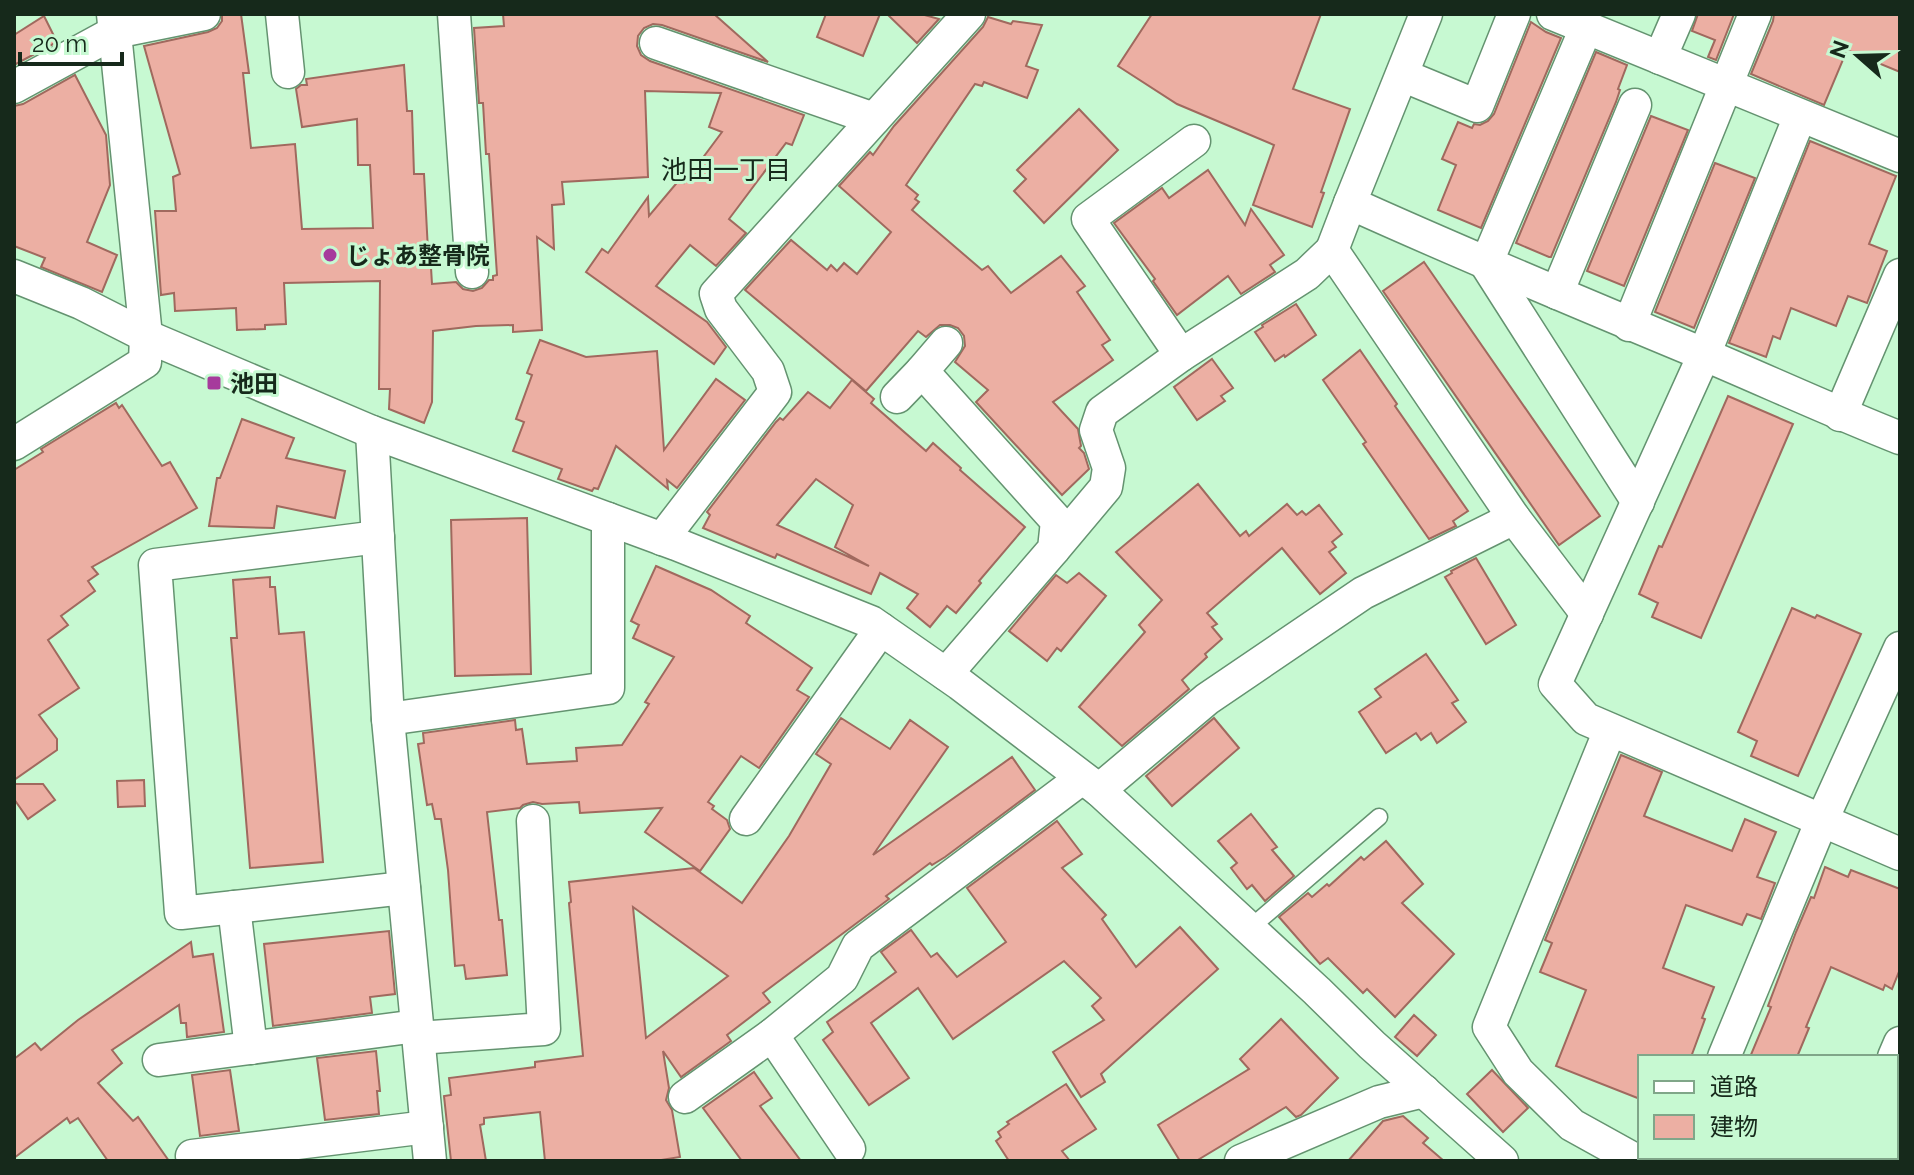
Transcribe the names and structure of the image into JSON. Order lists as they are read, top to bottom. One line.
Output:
{"districts":["池田一丁目"],"places":{"other":["じょあ整骨院"],"transit":["池田"]},"legend":["道路","建物"],"scale_bar":"20 m","north":"left"}
